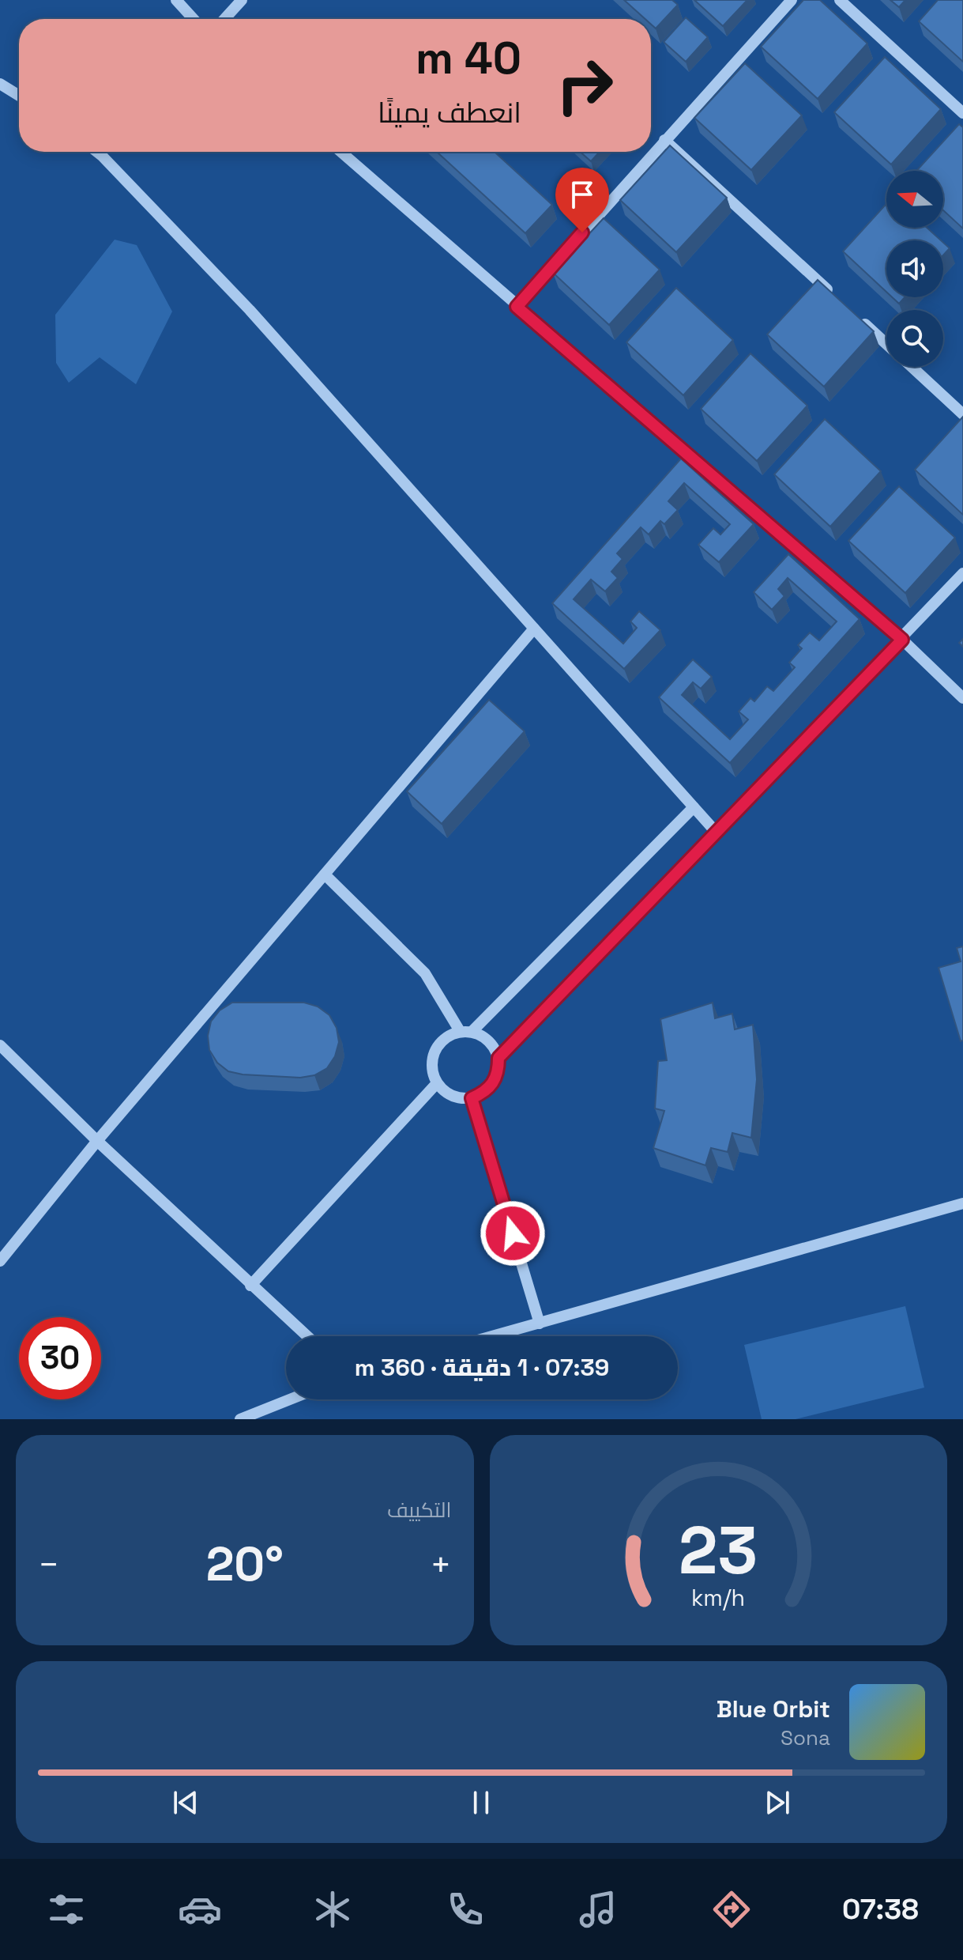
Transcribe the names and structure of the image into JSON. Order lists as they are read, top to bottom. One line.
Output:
{"north":"left","page":{"turn":["40 m","انعطف يمينًا"],"limit":"30","trip":"07:39 · 1 دقيقة · 360 m","tile":"التكييف","heat":["−","20°","+"],"song":["Blue Orbit","Sona"],"tabs":"07:38","gauge":["23","km/h"]}}
